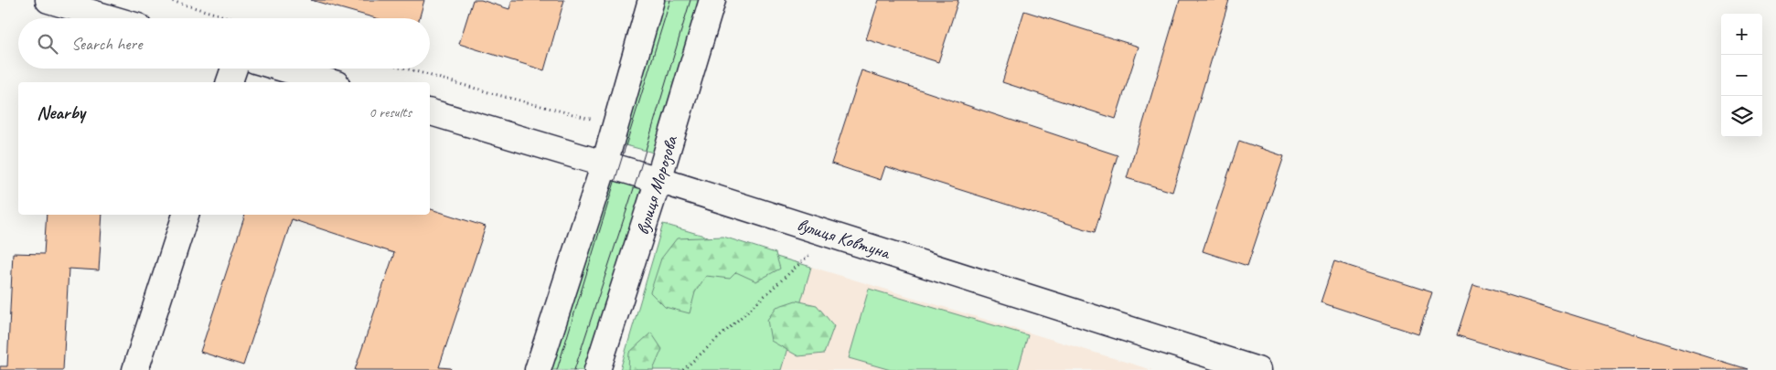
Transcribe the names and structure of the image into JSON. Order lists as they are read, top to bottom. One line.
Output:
{"streets":{"street":["вулиця Морозова","вулиця Ковтуна"]},"crossings":[["вулиця Морозова","вулиця Ковтуна"]],"page":{"map_buttons":["+","−"],"search":"Search here","heading":["Nearby","0 results"]}}
